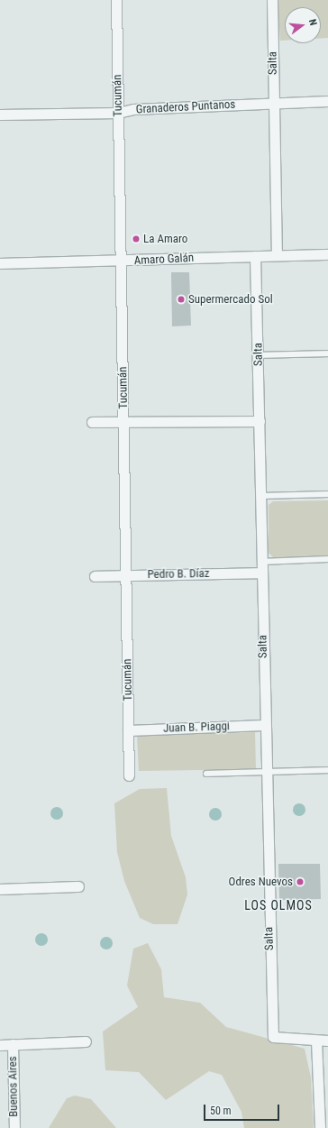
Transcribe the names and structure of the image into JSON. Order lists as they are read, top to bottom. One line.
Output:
{"streets":{"street":["Salta","Tucumán","Granaderos Puntanos","Amaro Galán","Pedro B. Díaz","Juan B. Piaggi","Buenos Aires"]},"crossings":[["Salta","Granaderos Puntanos"],["Salta","Amaro Galán"],["Salta","Pedro B. Díaz"],["Salta","Juan B. Piaggi"],["Tucumán","Granaderos Puntanos"],["Tucumán","Amaro Galán"],["Tucumán","Pedro B. Díaz"],["Tucumán","Juan B. Piaggi"]],"districts":["LOS OLMOS"],"places":["La Amaro","Supermercado Sol","Odres Nuevos"],"scale_bar":"50 m","north":"right"}
